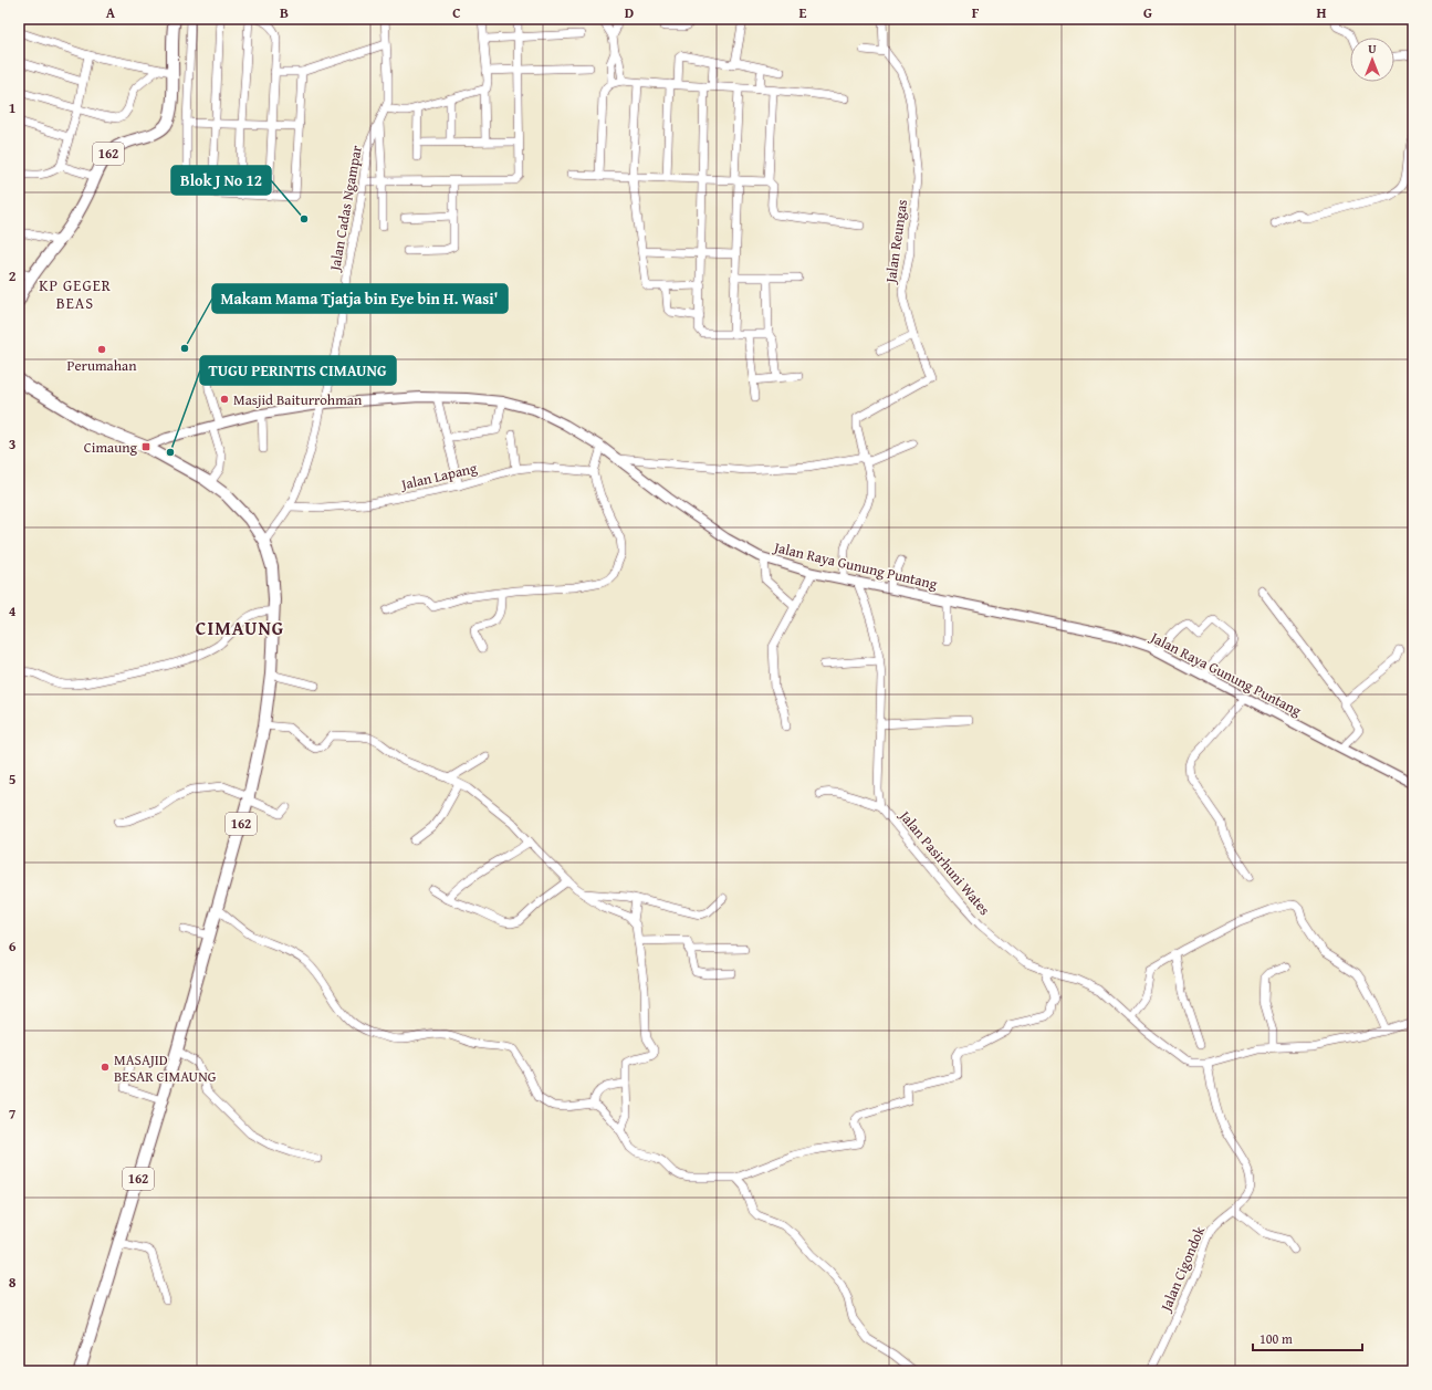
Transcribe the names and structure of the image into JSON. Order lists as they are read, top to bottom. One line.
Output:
{"streets":{"main road":["162"],"street":["Jalan Cadas Ngampar","Jalan Reungas","Jalan Lapang","Jalan Raya Gunung Puntang","Jalan Pasirhuni Wates","Jalan Cigondok"]},"crossings":[["162","Jalan Cadas Ngampar"],["162","Jalan Raya Gunung Puntang"],["Jalan Cadas Ngampar","Jalan Lapang"],["Jalan Cadas Ngampar","Jalan Raya Gunung Puntang"],["Jalan Reungas","Jalan Raya Gunung Puntang"],["Jalan Raya Gunung Puntang","Jalan Pasirhuni Wates"],["Jalan Pasirhuni Wates","Jalan Cigondok"]],"districts":["KP GEGER BEAS","CIMAUNG"],"places":{"other":["Blok J No 12","Makam Mama Tjatja bin Eye bin H. Wasi'","Perumahan","Masjid Baiturrohman","TUGU PERINTIS CIMAUNG","MASAJID BESAR CIMAUNG"],"transit":["Cimaung"]},"scale_bar":"100 m","north":"top","grid":{"columns":["A","B","C","D","E","F","G","H"],"rows":["1","2","3","4","5","6","7","8"]}}
